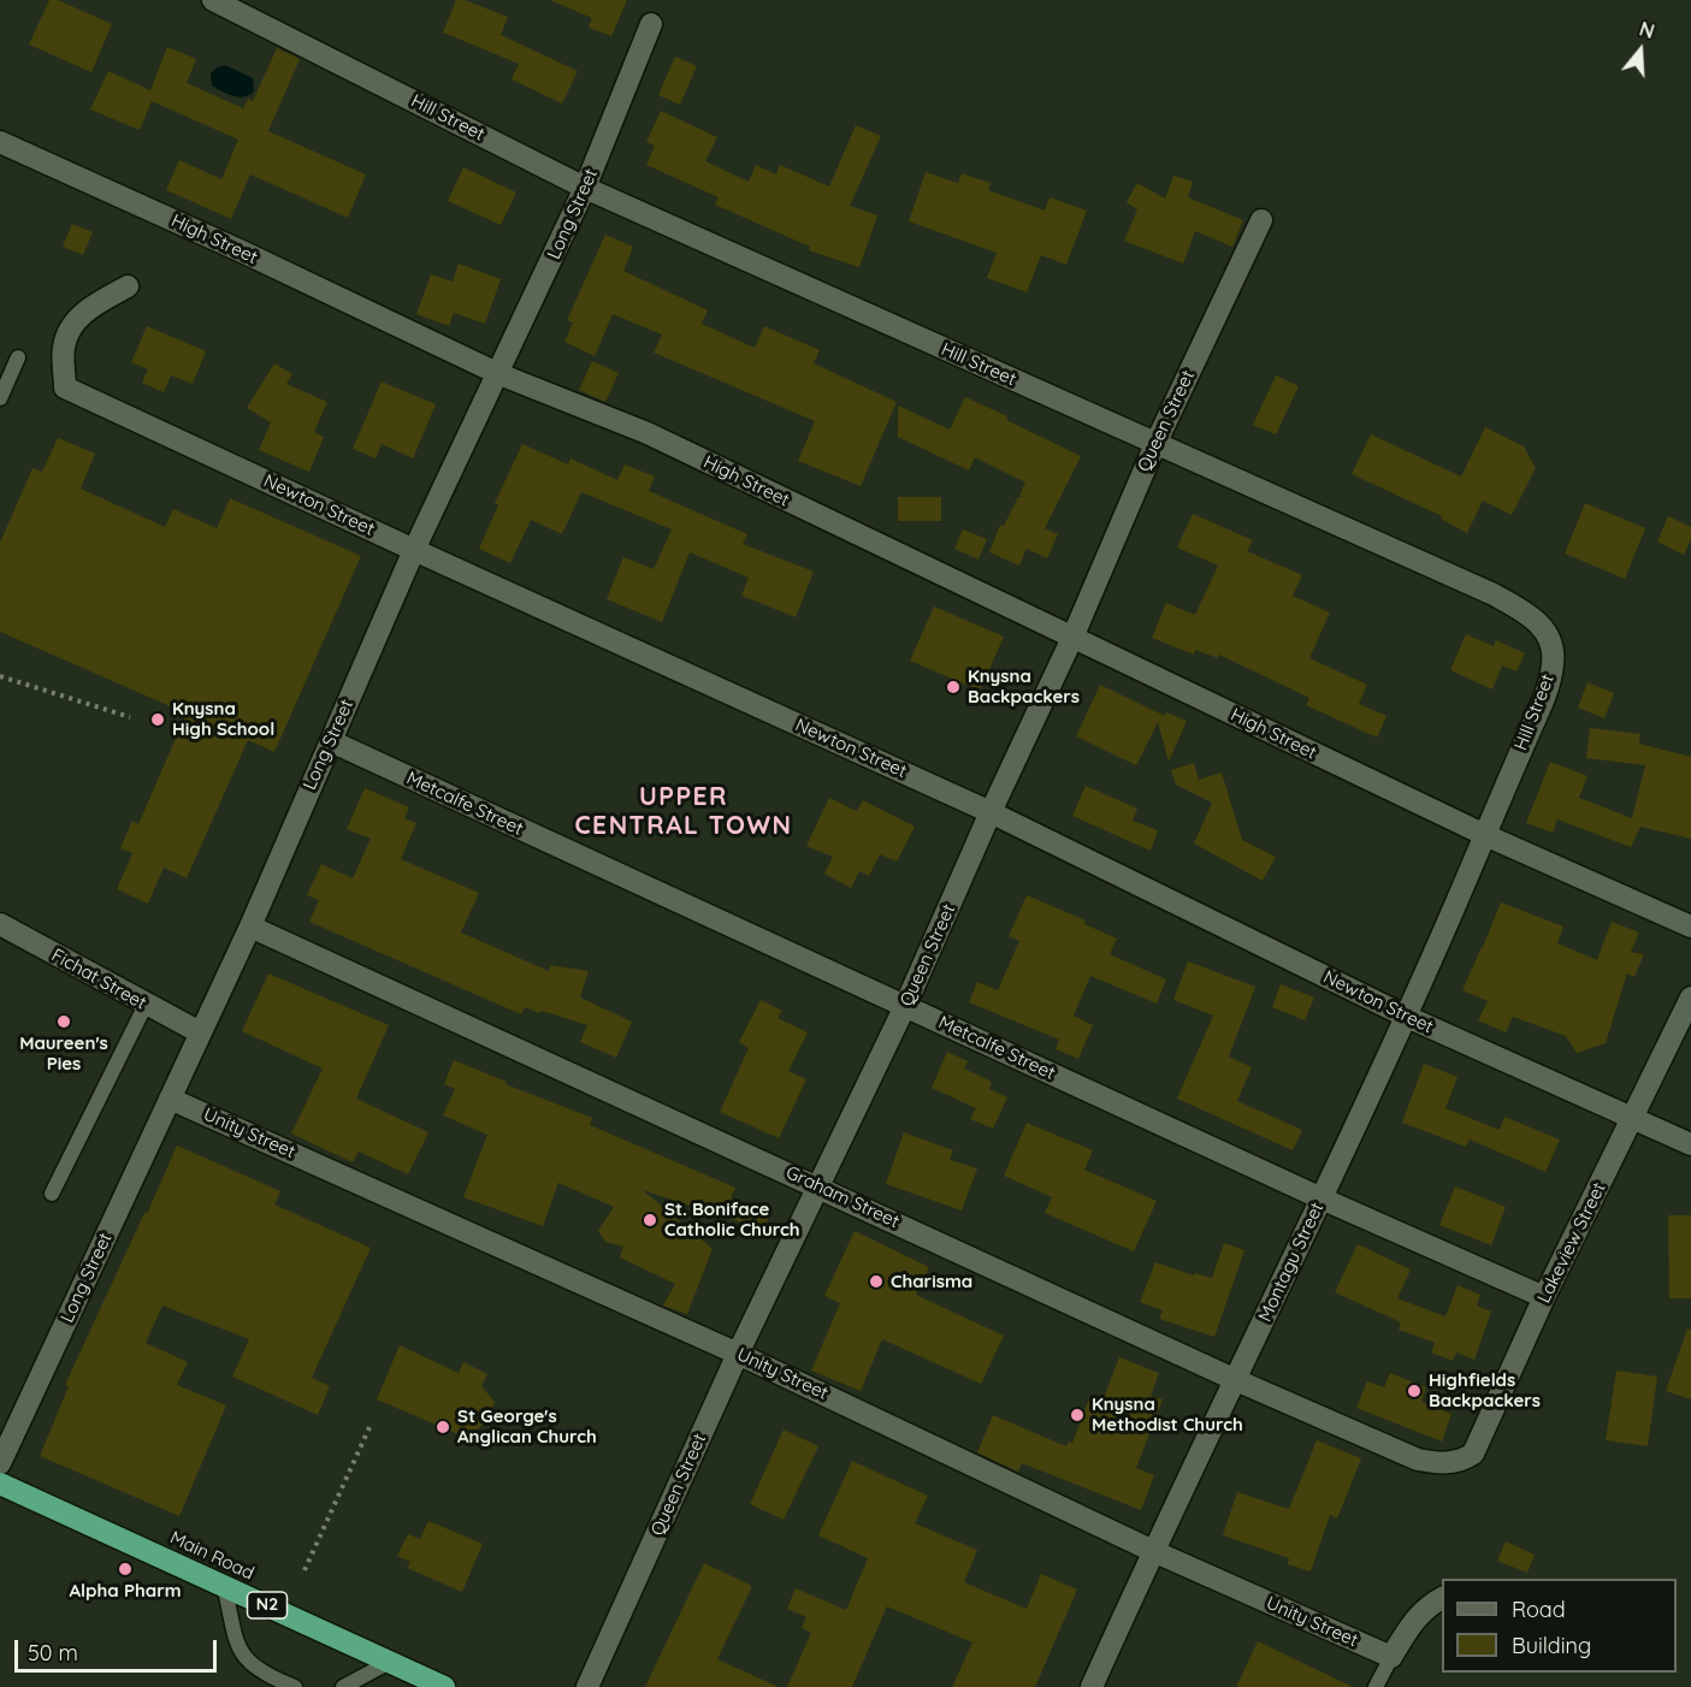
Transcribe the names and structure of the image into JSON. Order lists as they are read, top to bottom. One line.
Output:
{"streets":{"highway":["Main Road","N2"],"street":["Hill Street","Long Street","High Street","Queen Street","Newton Street","Metcalfe Street","Fichat Street","Unity Street","Graham Street","Lakeview Street","Montagu Street"]},"crossings":[["Hill Street","Long Street"],["Hill Street","High Street"],["Hill Street","Queen Street"],["Hill Street","Montagu Street"],["Long Street","High Street"],["Long Street","Newton Street"],["Long Street","Metcalfe Street"],["Long Street","Fichat Street"],["Long Street","Unity Street"],["Long Street","Graham Street"],["High Street","Queen Street"],["High Street","Montagu Street"],["Queen Street","Newton Street"],["Queen Street","Metcalfe Street"],["Queen Street","Unity Street"],["Queen Street","Graham Street"],["Newton Street","Lakeview Street"],["Newton Street","Montagu Street"],["Metcalfe Street","Lakeview Street"],["Metcalfe Street","Montagu Street"],["Unity Street","Montagu Street"],["Graham Street","Lakeview Street"],["Graham Street","Montagu Street"]],"districts":["UPPER CENTRAL TOWN"],"places":["Knysna Backpackers","Knysna High School","Maureen's Pies","St. Boniface Catholic Church","Charisma","Highfields Backpackers","Knysna Methodist Church","St George's Anglican Church","Alpha Pharm"],"legend":["Road","Building"],"scale_bar":"50 m","north":"top"}
